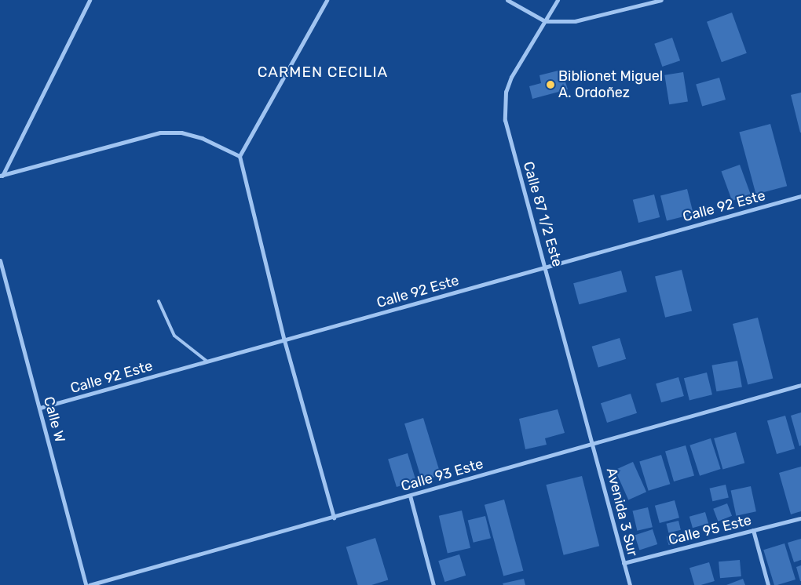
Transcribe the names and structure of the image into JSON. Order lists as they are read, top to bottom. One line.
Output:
{"streets":{"street":["Calle 92 Este","Calle 87 1/2 Este","Calle W","Calle 93 Este","Avenida 3 Sur","Calle 95 Este"]},"crossings":[["Calle 92 Este","Calle 87 1/2 Este"],["Calle 92 Este","Calle W"],["Calle 87 1/2 Este","Calle 93 Este"],["Calle 87 1/2 Este","Avenida 3 Sur"],["Calle 93 Este","Avenida 3 Sur"],["Avenida 3 Sur","Calle 95 Este"]],"districts":["CARMEN CECILIA"],"places":["Biblionet Miguel A. Ordoñez"]}
